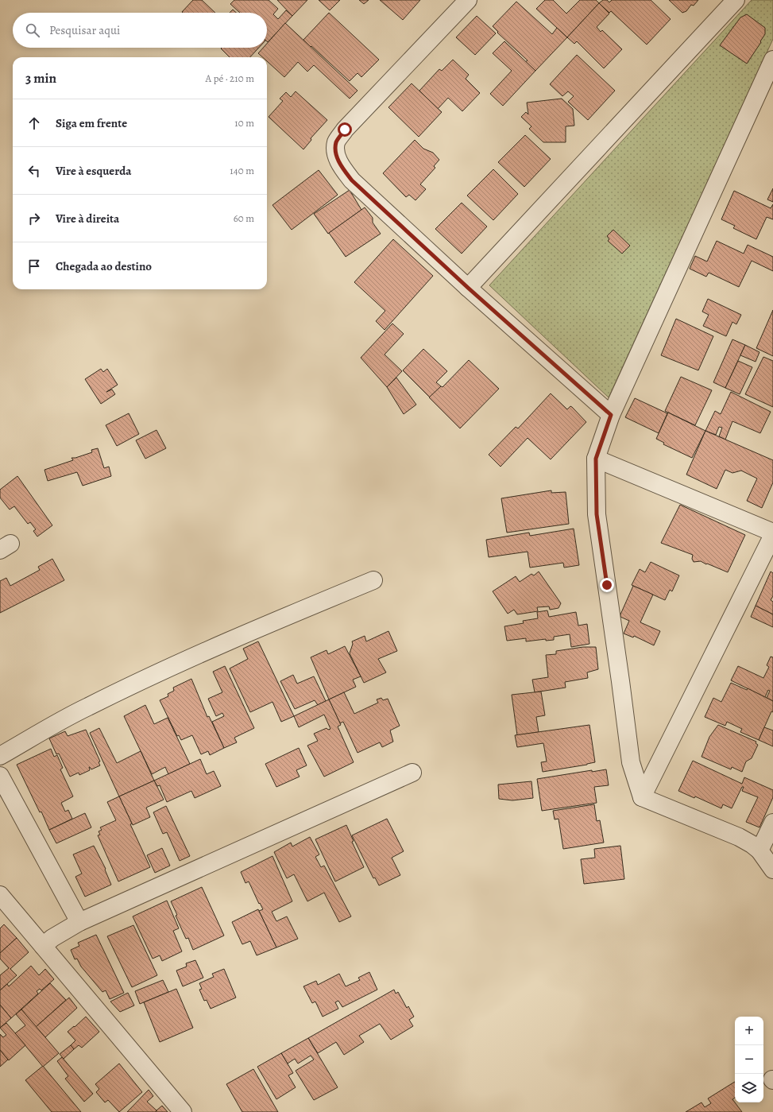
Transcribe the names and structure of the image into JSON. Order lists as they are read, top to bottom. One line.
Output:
{"page":{"search":"Pesquisar aqui","heading":["3 min","A pé · 210 m"],"list":[["Siga em frente","10 m"],["Vire à esquerda","140 m"],["Vire à direita","60 m"],"Chegada ao destino"],"map_buttons":["+","−"]}}
